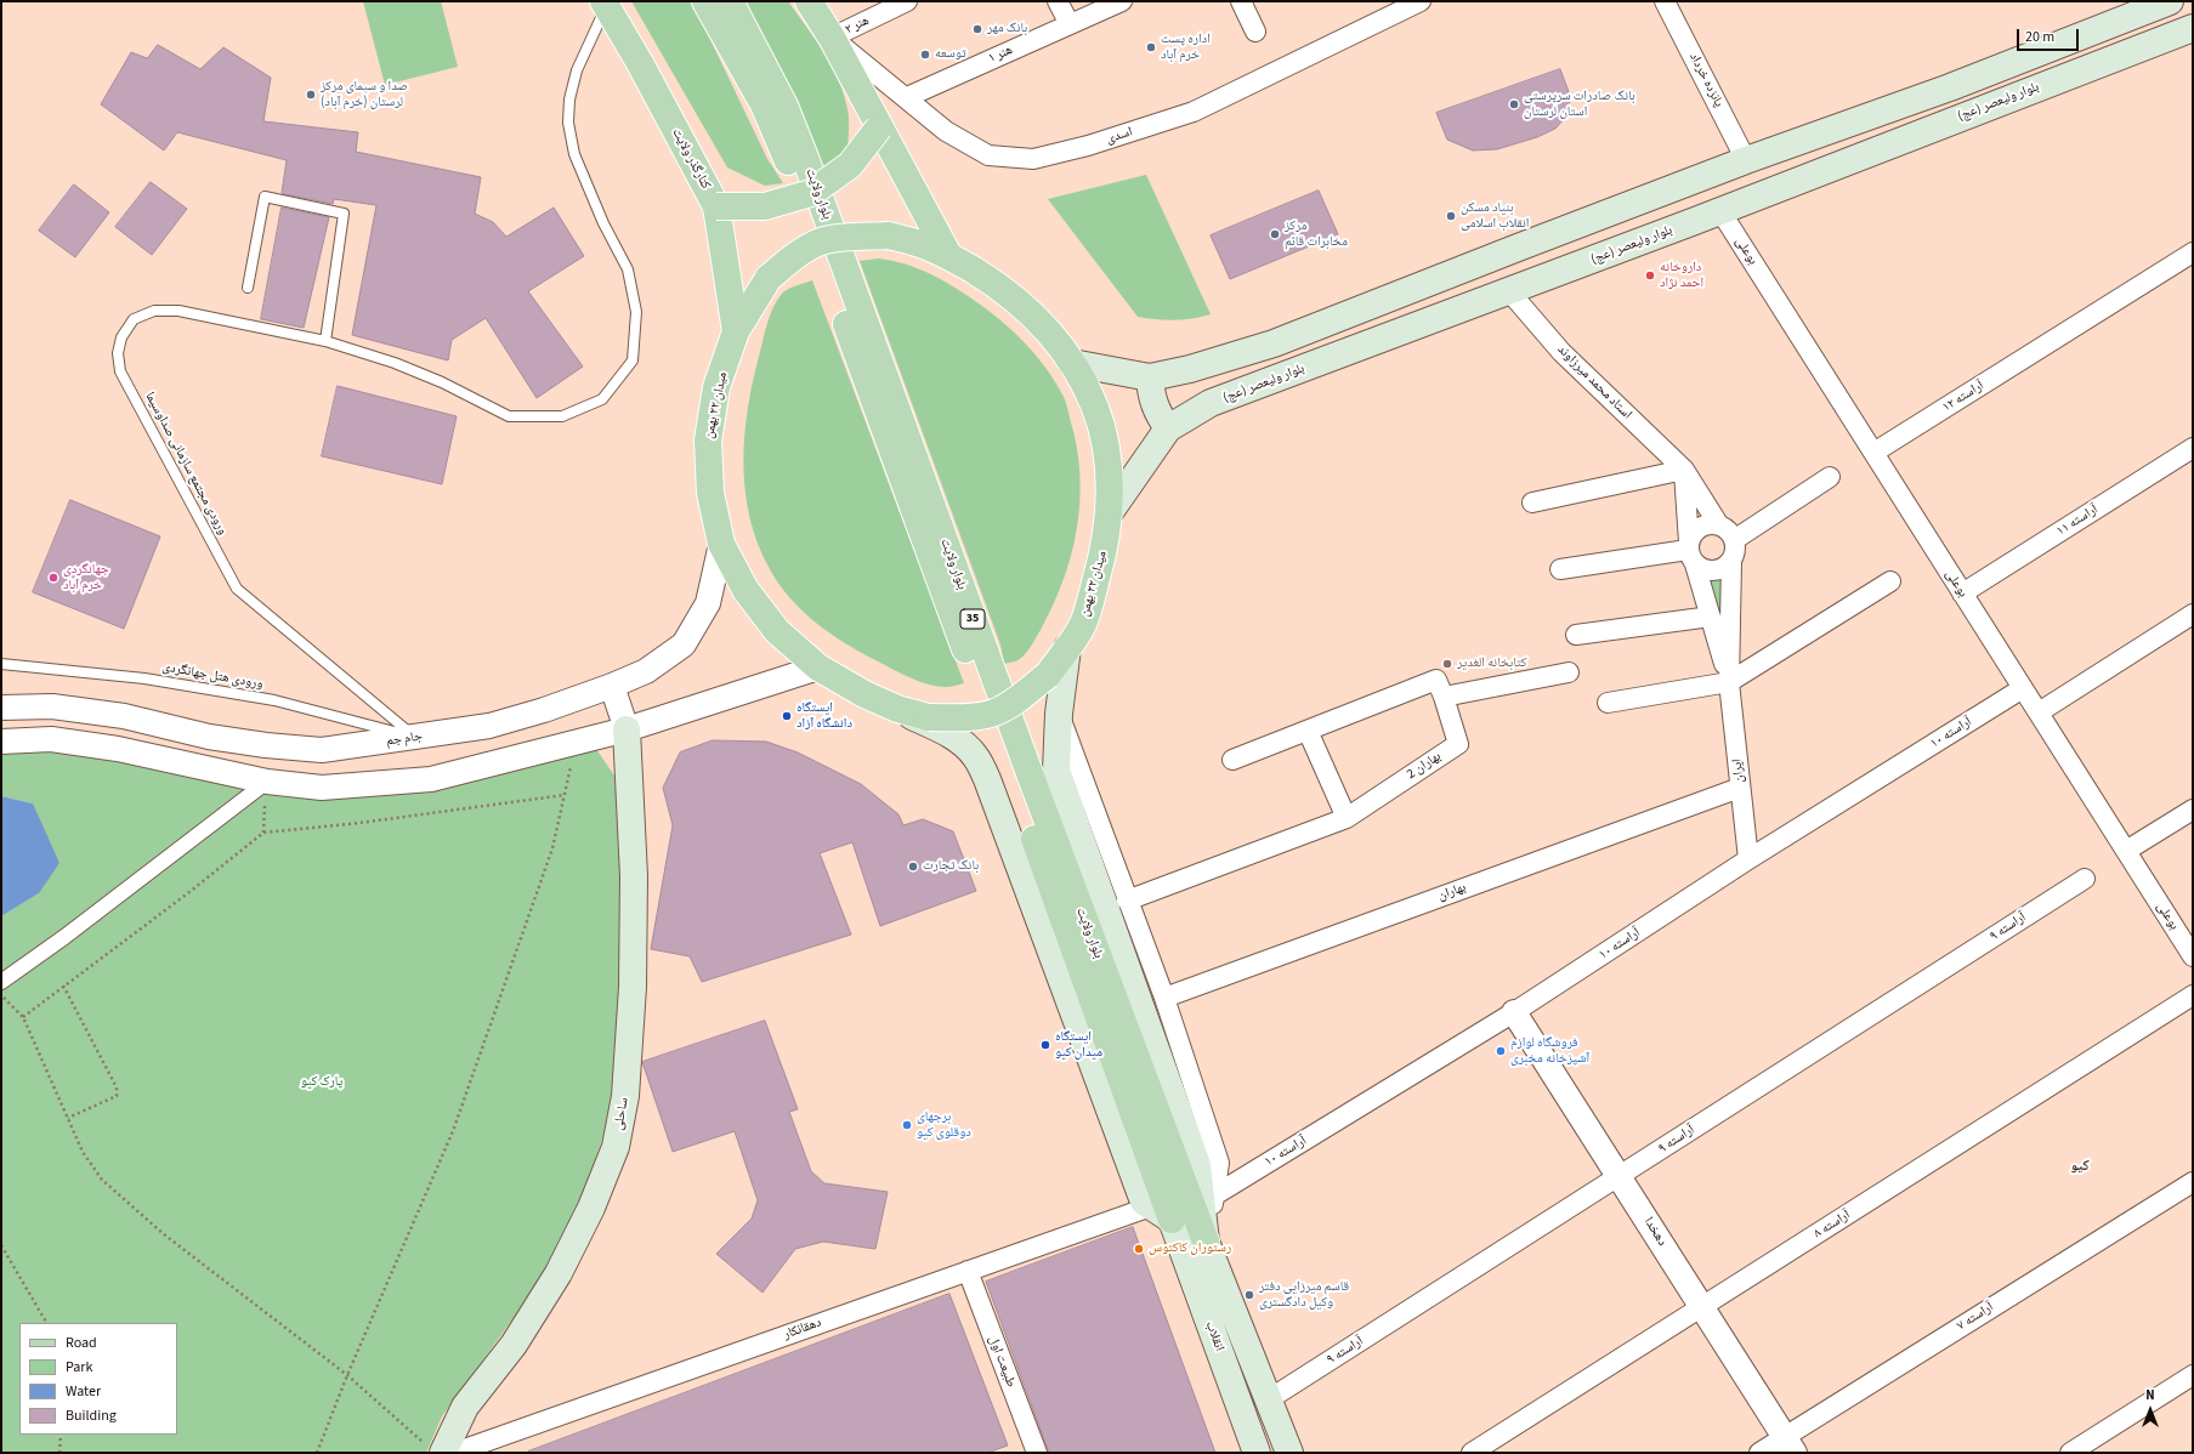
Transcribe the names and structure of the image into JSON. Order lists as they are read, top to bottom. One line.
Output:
{"streets":{"main road":["بلوار ولیعصر (عج)","کنارگذر ولایت","بلوار ولایت","میدان ۲۲ بهمن","35","ساحلی","انقلاب"],"street":["هنر ۲","هنر ۱","پانزده خرداد","اسدی","بوعلی","استاد محمد میرزاوند","۱۲ آراسته","آراسته ۱۱","آراسته ۱۰","جام جم","بهاران 2","ایران","بهاران","آراسته ۹","آراسته ۸","دهخدا","آراسته ۷","دهقانکار","طبیعت اول"],"lane":["ورودی مجتمع سازمانی صداوسیما","ورودی هتل جهانگردی"]},"crossings":[["هنر ۲","اسدی"],["هنر ۱","اسدی"],["بلوار ولیعصر (عج)","بوعلی"],["بلوار ولیعصر (عج)","استاد محمد میرزاوند"],["بلوار ولیعصر (عج)","میدان ۲۲ بهمن"],["کنارگذر ولایت","میدان ۲۲ بهمن"],["کنارگذر ولایت","ورودی مجتمع سازمانی صداوسیما"],["بلوار ولایت","دهقانکار"],["بلوار ولایت","انقلاب"],["بوعلی","۱۲ آراسته"],["بوعلی","آراسته ۱۱"],["بوعلی","آراسته ۱۰"],["استاد محمد میرزاوند","ایران"],["میدان ۲۲ بهمن","جام جم"],["میدان ۲۲ بهمن","انقلاب"],["ورودی مجتمع سازمانی صداوسیما","ورودی هتل جهانگردی"],["ورودی مجتمع سازمانی صداوسیما","جام جم"],["ورودی هتل جهانگردی","جام جم"],["آراسته ۱۰","ایران"],["آراسته ۱۰","دهخدا"],["ایران","بهاران"],["آراسته ۹","دهخدا"],["آراسته ۹","انقلاب"],["آراسته ۸","دهخدا"],["دهخدا","آراسته ۷"],["دهقانکار","انقلاب"],["دهقانکار","طبیعت اول"]],"districts":["کیو"],"parks":["پارک کیو"],"places":["بانک مهر","اداره پست خرم آباد","توسعه","صدا و سیمای مرکز لرستان (خرم آباد)","بانک صادرات سرپرستی استان لرستان","بنیاد مسکن انقلاب اسلامی","مرکز مخابرات قائم","داروخانه احمد نژاد","جهانگردى خرم آباد","کتابخانه الغدیر","ایستگاه دانشگاه آزاد","بانک تجارت","ایستگاه میدان کیو","فروشگاه لوازم آشپزخانه مخبری","برجهای دوقلوی کیو","رستوران کاکتوس","قاسم میرزایی دفتر وکیل دادگستری"],"legend":["Road","Park","Water","Building"],"scale_bar":"20 m","north":"top"}
